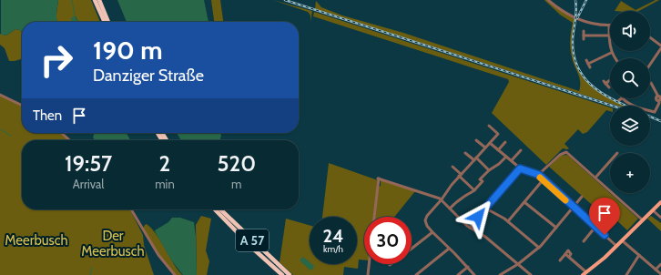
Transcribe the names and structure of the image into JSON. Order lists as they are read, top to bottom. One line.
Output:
{"streets":{"highway":["A 57"]},"parks":["Der Meerbusch","Meerbusch"],"page":{"map_buttons":"+","turn":["190 m","Danziger Straße"],"then":"Then","eta":["19:57","Arrival","2","min","520","m"],"speed":"24 km/h","limit":"30"}}
